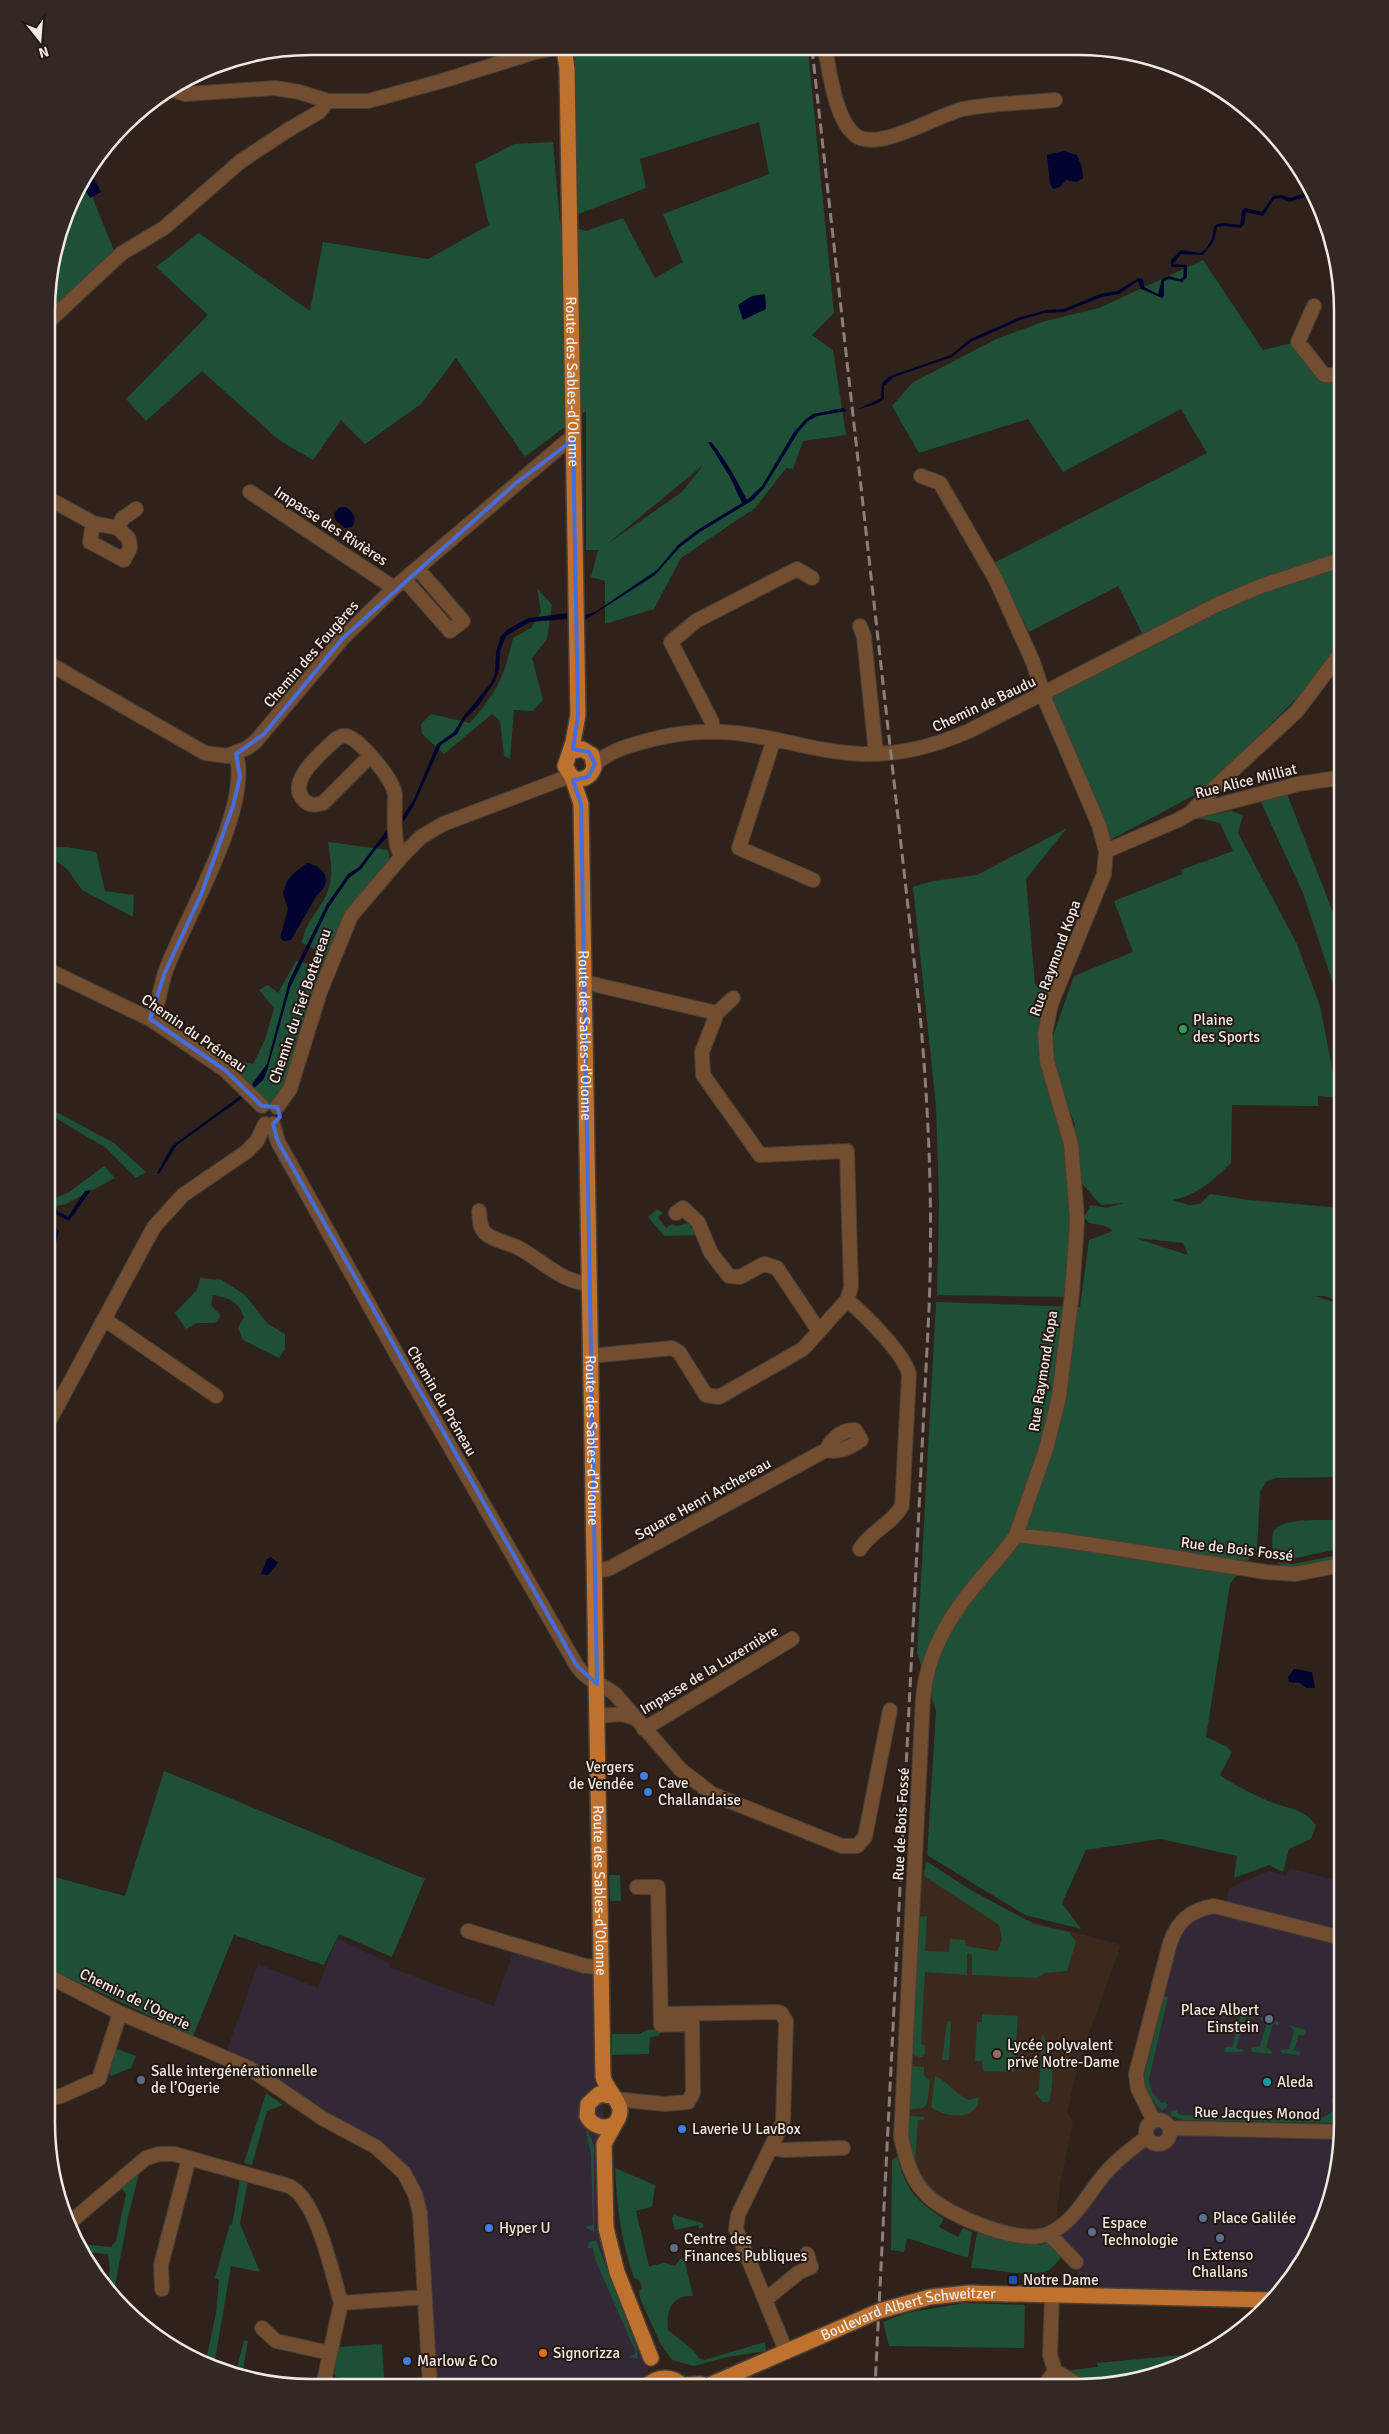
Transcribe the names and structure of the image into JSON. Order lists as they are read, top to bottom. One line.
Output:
{"streets":{"main road":["Route des Sables-d'Olonne","Boulevard Albert Schweitzer"],"street":["Impasse des Rivières","Chemin des Fougères","Chemin de Baudu","Rue Alice Milliat","Rue Raymond Kopa","Chemin du Fief Bottereau","Chemin du Préneau","Square Henri Archereau","Rue de Bois Fossé","Impasse de la Luzernière","Chemin de l'Ogerie","Rue Jacques Monod"]},"crossings":[["Route des Sables-d'Olonne","Chemin des Fougères"],["Route des Sables-d'Olonne","Chemin de Baudu"],["Route des Sables-d'Olonne","Chemin du Fief Bottereau"],["Route des Sables-d'Olonne","Chemin du Préneau"],["Route des Sables-d'Olonne","Square Henri Archereau"],["Impasse des Rivières","Chemin des Fougères"],["Chemin de Baudu","Rue Raymond Kopa"],["Rue Alice Milliat","Rue Raymond Kopa"],["Rue Raymond Kopa","Rue de Bois Fossé"],["Chemin du Fief Bottereau","Chemin du Préneau"],["Chemin du Préneau","Impasse de la Luzernière"],["Rue de Bois Fossé","Rue Jacques Monod"]],"places":{"other":["Plaine des Sports","Vergers de Vendée","Cave Challandaise","Place Albert Einstein","Lycée polyvalent privé Notre-Dame","Salle intergénérationnelle de l’Ogerie","Aleda","Laverie U LavBox","Place Galilée","Hyper U","Espace Technologie","In Extenso Challans","Centre des Finances Publiques","Signorizza","Marlow & Co"],"transit":["Notre Dame"]},"north":"bottom"}
